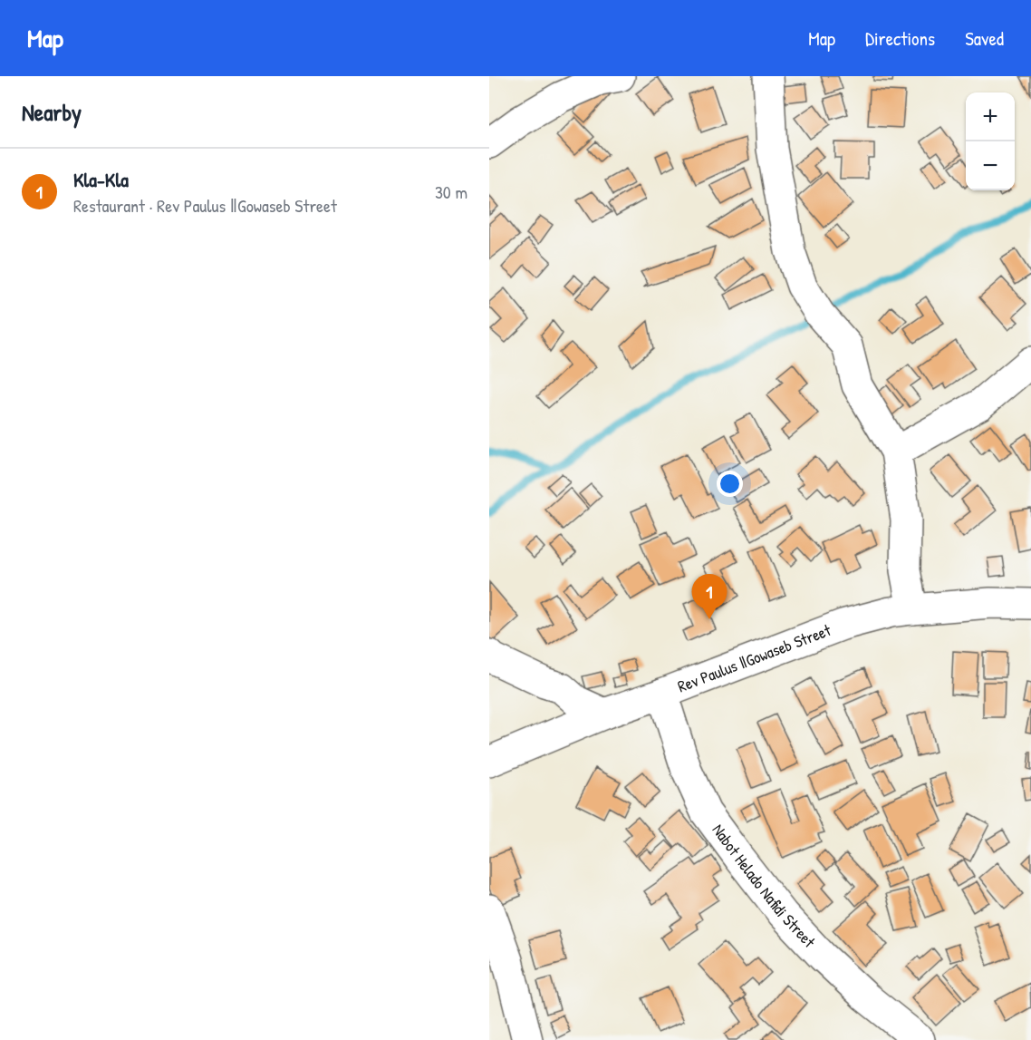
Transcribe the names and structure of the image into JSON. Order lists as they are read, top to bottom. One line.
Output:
{"streets":{"street":["Rev Paulus ǁGowaseb Street","Nabot Helado Nafidi Street"]},"crossings":[["Rev Paulus ǁGowaseb Street","Nabot Helado Nafidi Street"]],"page":{"header":"Map","nav":["Map","Directions","Saved"],"heading":"Nearby","map_buttons":["+","−"],"list":[{"mark":"1","name":"Kla-Kla","note":"Restaurant · Rev Paulus ǁGowaseb Street","value":"30 m"}],"pins":"1"}}
